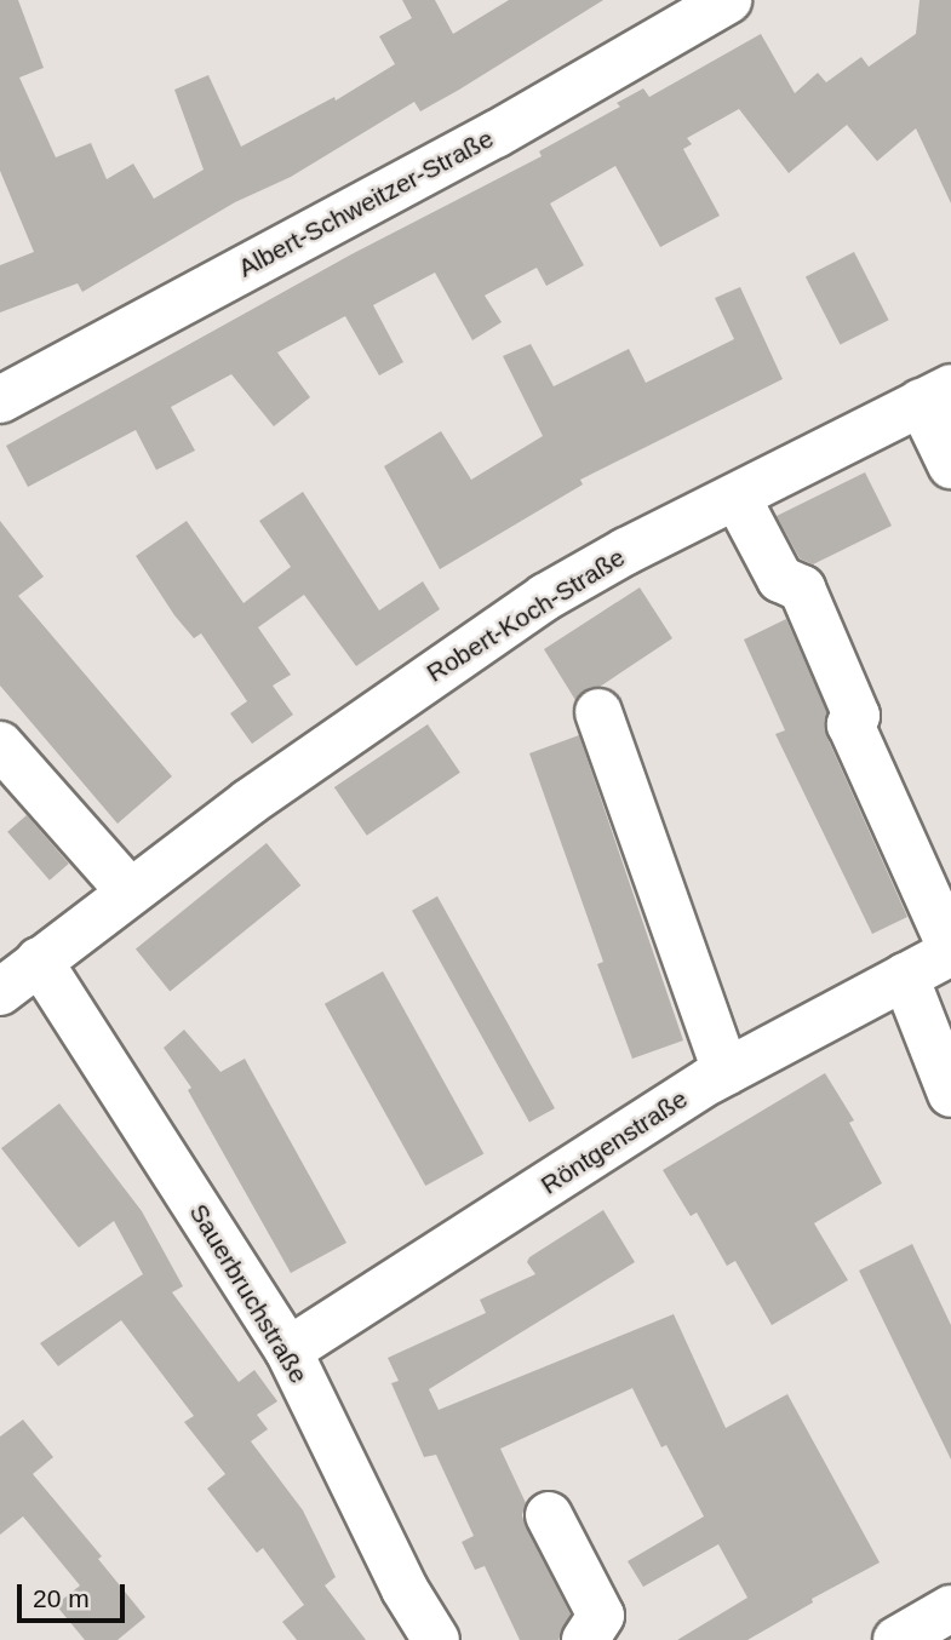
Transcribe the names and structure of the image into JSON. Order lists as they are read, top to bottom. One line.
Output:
{"streets":{"street":["Albert-Schweitzer-Straße","Robert-Koch-Straße","Röntgenstraße","Sauerbruchstraße"]},"crossings":[["Robert-Koch-Straße","Sauerbruchstraße"],["Röntgenstraße","Sauerbruchstraße"]],"scale_bar":"20 m"}
